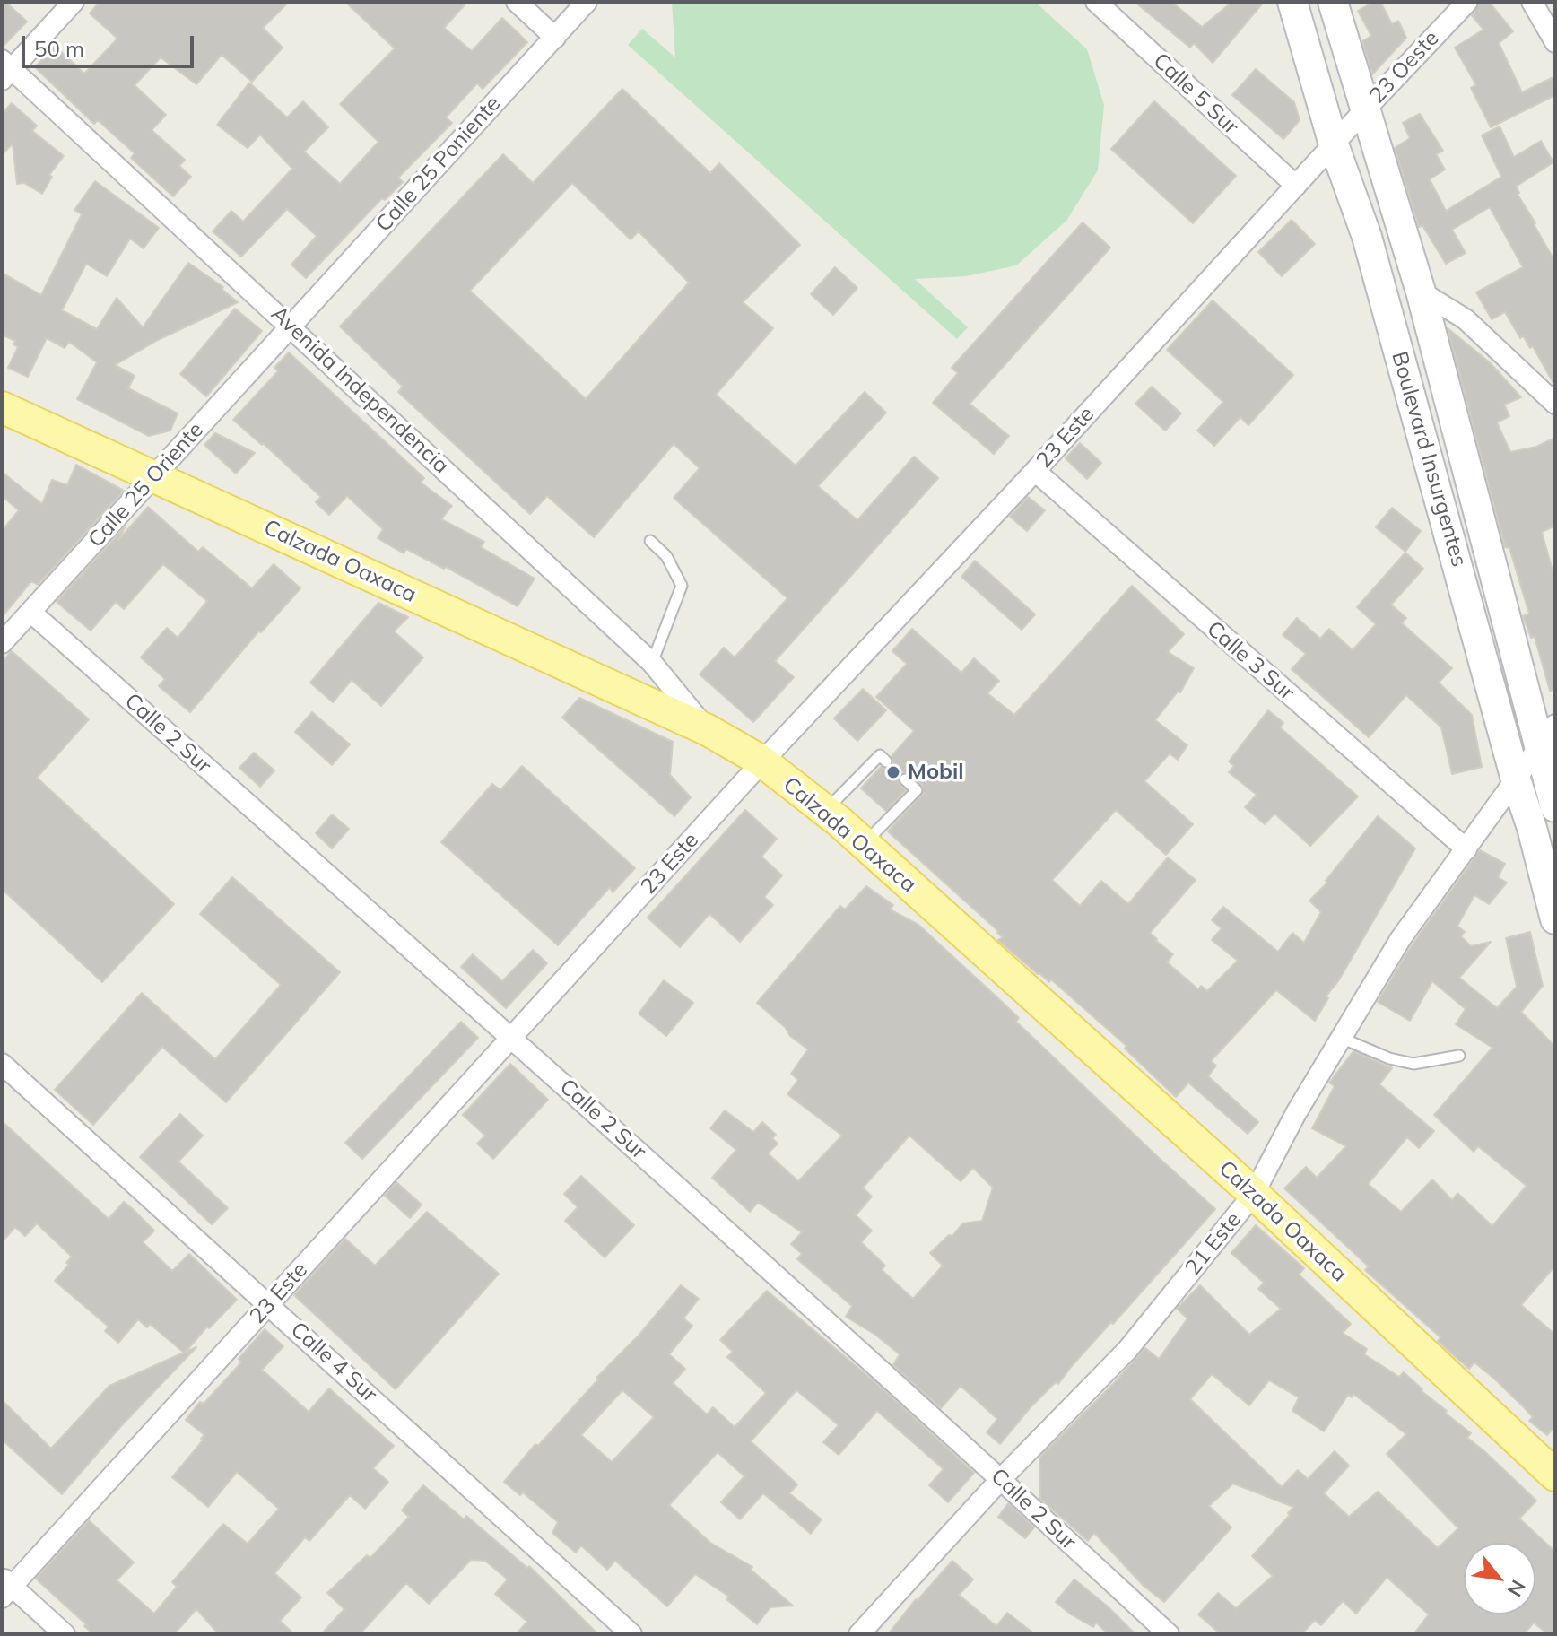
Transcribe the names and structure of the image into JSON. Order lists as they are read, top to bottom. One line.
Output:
{"streets":{"main road":["Boulevard Insurgentes","Calzada Oaxaca"],"street":["23 Oeste","Calle 5 Sur","Calle 25 Poniente","Avenida Independencia","23 Este","Calle 25 Oriente","Calle 3 Sur","Calle 2 Sur","21 Este","Calle 4 Sur"]},"crossings":[["23 Oeste","23 Este"],["23 Oeste","Boulevard Insurgentes"],["Calle 5 Sur","23 Este"],["Calle 25 Poniente","Avenida Independencia"],["Calle 25 Poniente","Calle 25 Oriente"],["Avenida Independencia","Calle 25 Oriente"],["Avenida Independencia","Calzada Oaxaca"],["23 Este","Boulevard Insurgentes"],["23 Este","Calzada Oaxaca"],["23 Este","Calle 3 Sur"],["23 Este","Calle 2 Sur"],["23 Este","Calle 4 Sur"],["Boulevard Insurgentes","21 Este"],["Calle 25 Oriente","Calzada Oaxaca"],["Calle 25 Oriente","Calle 2 Sur"],["Calzada Oaxaca","21 Este"],["Calle 3 Sur","21 Este"],["Calle 2 Sur","21 Este"]],"places":["Mobil"],"scale_bar":"50 m","north":"bottom right"}
